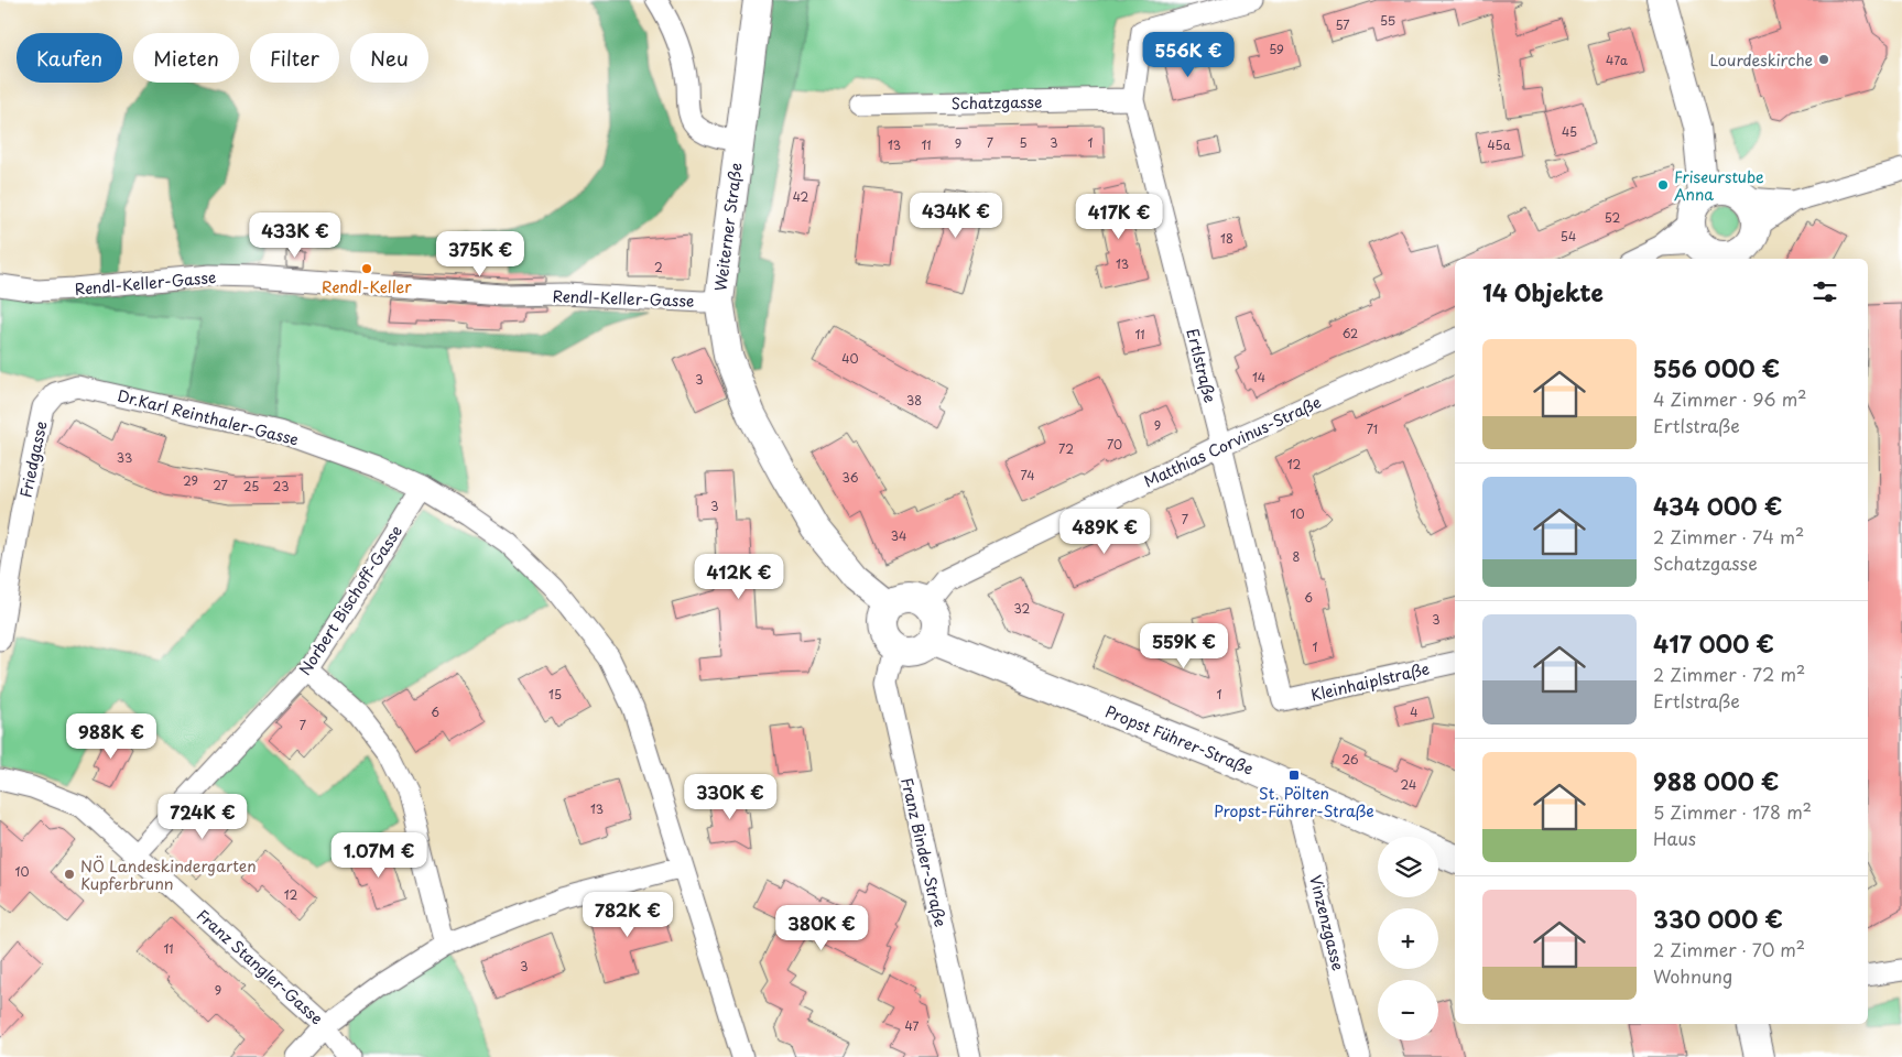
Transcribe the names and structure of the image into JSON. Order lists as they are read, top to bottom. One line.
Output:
{"streets":{"street":["Schatzgasse","Weiterner Straße","Rendl-Keller-Gasse","Ertlstraße","Dr.Karl Reinthaler-Gasse","Matthias Corvinus-Straße","Friedgasse","Norbert Bischoff-Gasse","Kleinhaiplstraße","Propst Führer-Straße","Franz Binder-Straße","Vinzenzgasse","Franz Stangler-Gasse"]},"crossings":[["Schatzgasse","Ertlstraße"],["Weiterner Straße","Rendl-Keller-Gasse"],["Weiterner Straße","Matthias Corvinus-Straße"],["Weiterner Straße","Propst Führer-Straße"],["Weiterner Straße","Franz Binder-Straße"],["Ertlstraße","Matthias Corvinus-Straße"],["Ertlstraße","Kleinhaiplstraße"],["Dr.Karl Reinthaler-Gasse","Friedgasse"],["Dr.Karl Reinthaler-Gasse","Norbert Bischoff-Gasse"],["Matthias Corvinus-Straße","Propst Führer-Straße"],["Matthias Corvinus-Straße","Franz Binder-Straße"],["Norbert Bischoff-Gasse","Franz Stangler-Gasse"],["Propst Führer-Straße","Franz Binder-Straße"],["Propst Führer-Straße","Vinzenzgasse"]],"places":{"other":["Lourdeskirche","Friseurstube Anna","Rendl-Keller","NÖ Landeskindergarten Kupferbrunn"],"transit":["St. Pölten Propst-Führer-Straße"]},"house_numbers":["55","57","59","47a","45","7","5","3","1","9","13","11","45a","42","52","54","18","13","2","62","11","40","14","3","38","9","71","70","72","33","12","74","36","29","27","25","23","3","10","7","34","8","6","32","3","1","15","1","6","4","7","26","24","13","10","12","11","3","9","47"],"page":{"price":["556K €","434K €","417K €","433K €","375K €","489K €","412K €","559K €","988K €","330K €","724K €","1.07M €","782K €","380K €"],"chip":["Kaufen","Mieten","Filter","Neu"],"heading":"14 Objekte","list":[{"name":"556 000 €","note":"4 Zimmer · 96 m² · Ertlstraße"},{"name":"434 000 €","note":"2 Zimmer · 74 m² · Schatzgasse"},{"name":"417 000 €","note":"2 Zimmer · 72 m² · Ertlstraße"},{"name":"988 000 €","note":"5 Zimmer · 178 m² · Haus"},{"name":"330 000 €","note":"2 Zimmer · 70 m² · Wohnung"}],"map_buttons":["+","−"]}}
